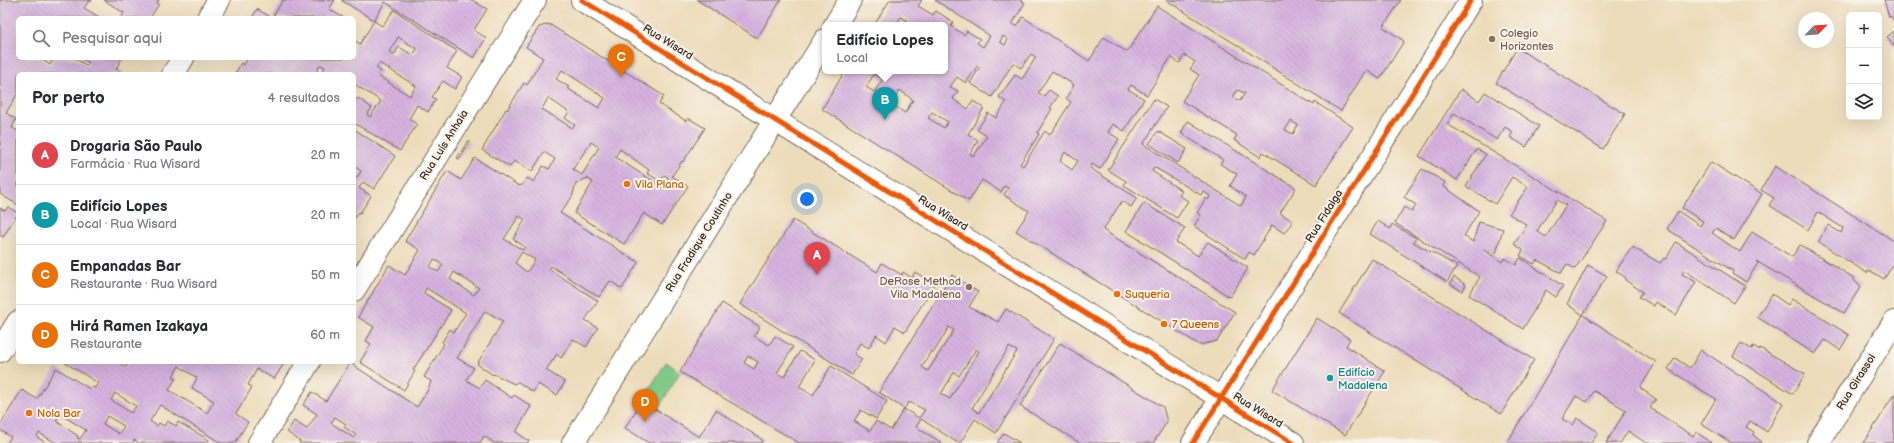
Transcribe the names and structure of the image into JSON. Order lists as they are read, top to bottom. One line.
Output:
{"streets":{"street":["Rua Wisard","Rua Luís Anhaia","Rua Fidalga","Rua Fradique Coutinho","Rua Girassol"]},"crossings":[["Rua Wisard","Rua Fidalga"],["Rua Wisard","Rua Fradique Coutinho"]],"places":["Colegio Horizontes","Vila Plana","DeRose Method Vila Madalena","Suqueria","7 Queens","Edifício Madalena","Nola Bar"],"north":"top right","page":{"map_buttons":["+","−"],"search":"Pesquisar aqui","popup":["Edifício Lopes","Local"],"pins":["C","B","A","D"],"heading":["Por perto","4 resultados"],"list":[{"mark":"A","name":"Drogaria São Paulo","note":"Farmácia · Rua Wisard","value":"20 m"},{"mark":"B","name":"Edifício Lopes","note":"Local · Rua Wisard","value":"20 m"},{"mark":"C","name":"Empanadas Bar","note":"Restaurante · Rua Wisard","value":"50 m"},{"mark":"D","name":"Hirá Ramen Izakaya","note":"Restaurante","value":"60 m"}]}}
